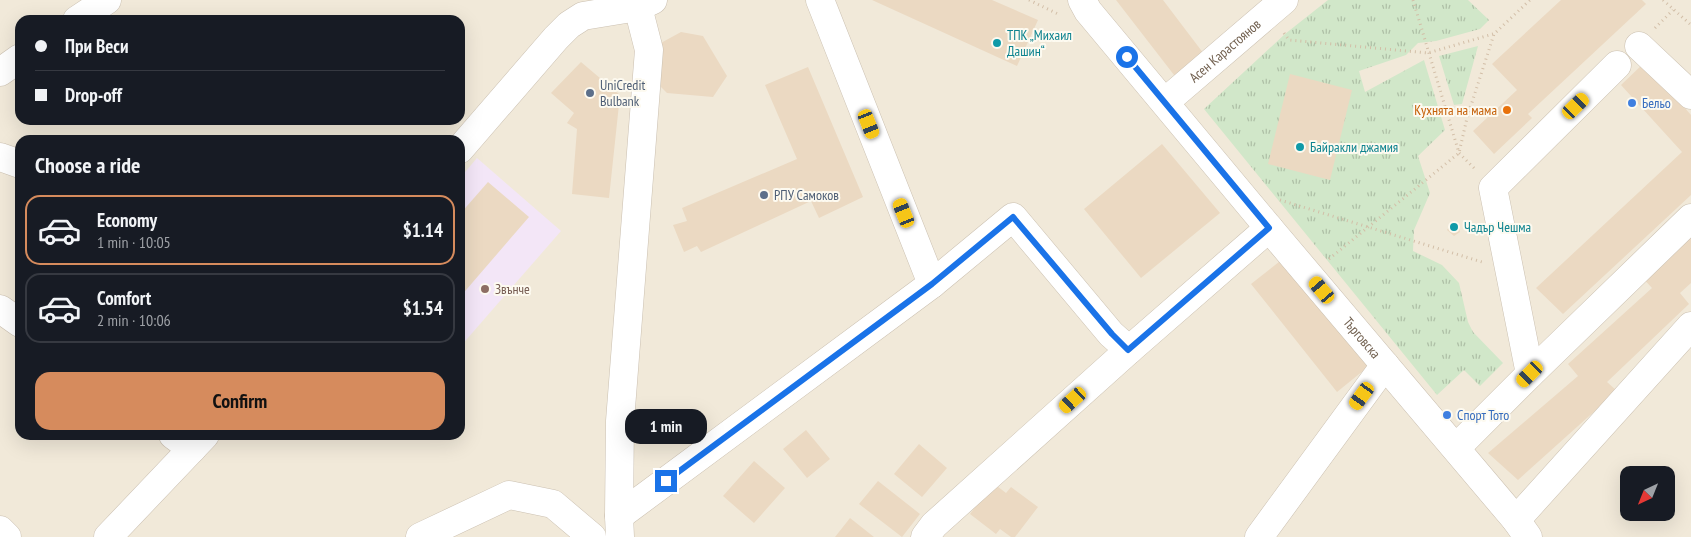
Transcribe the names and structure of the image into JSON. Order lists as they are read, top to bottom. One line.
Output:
{"streets":{"street":["Асен Карастоянов","Търговска"]},"crossings":[["Асен Карастоянов","Търговска"]],"places":["ТПК „Михаил Дашин“","UniCredit Bulbank","Бельо","Кухнята на мама","Байракли джамия","РПУ Самоков","Чадър Чешма","Звънче","Спорт Тото"],"north":"bottom left","page":{"banner":["При Веси","Drop-off"],"heading":"Choose a ride","list":[{"name":"Economy","note":"1 min · 10:05","value":"$1.14"},{"name":"Comfort","note":"2 min · 10:06","value":"$1.54"}],"buttons":"Confirm","bubble":"1 min"}}
